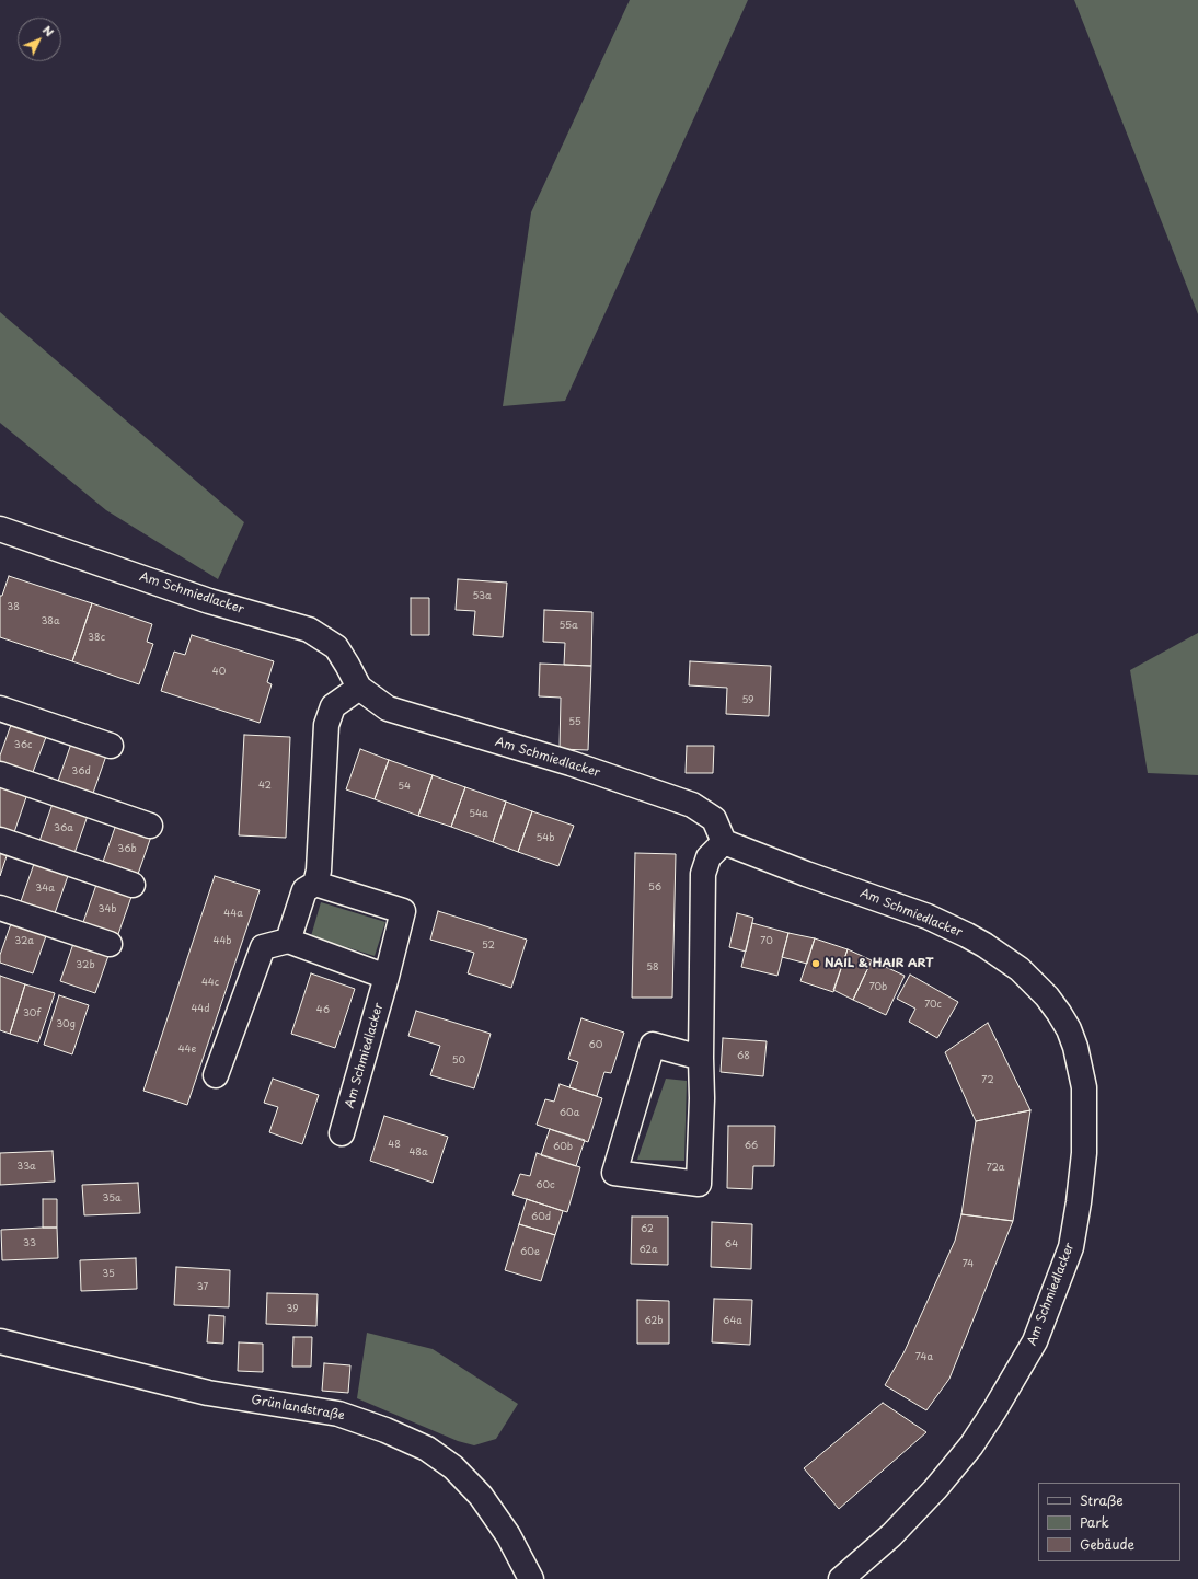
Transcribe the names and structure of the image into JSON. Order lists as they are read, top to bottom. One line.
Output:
{"streets":{"street":["Am Schmiedlacker","Grünlandstraße"]},"places":["NAIL & HAIR ART"],"house_numbers":["53a","38","38a","55a","38c","40","59","55","36c","36d","42","54","54a","36a","54b","36b","56","34a","34b","44a","32a","44b","70","52","32b","58","44c","70b","70c","44d","46","30f","30g","60","44e","68","50","72","60a","48","66","60b","48a","33a","72a","60c","35a","60d","62","33","64","62a","60e","74","35","37","39","62b","64a","74a"],"legend":["Straße","Park","Gebäude"],"north":"top right"}
